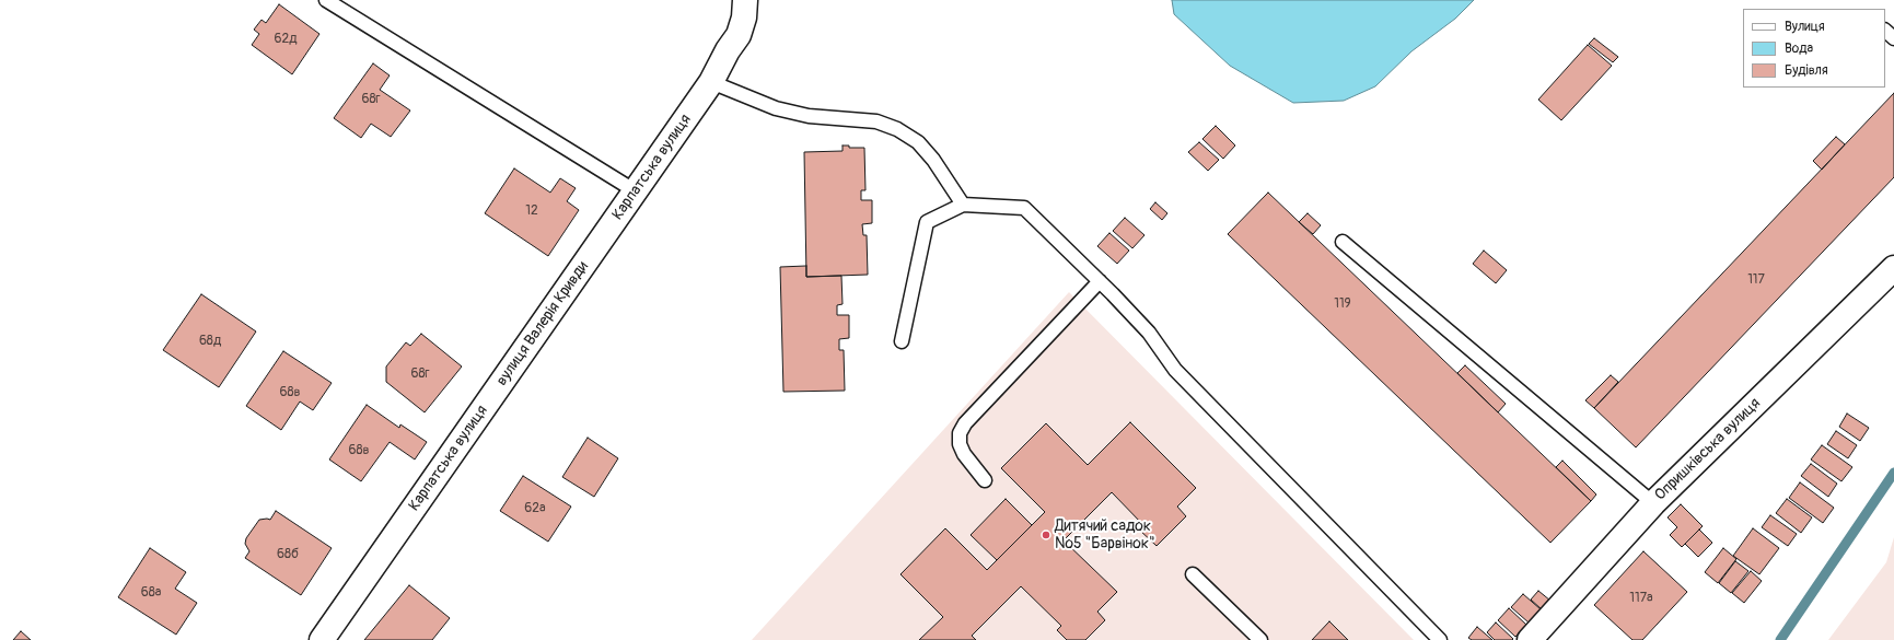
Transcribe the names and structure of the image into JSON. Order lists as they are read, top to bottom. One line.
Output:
{"streets":{"street":["Карпатська вулиця","вулиця Валерія Кривди","Опришківська вулиця"]},"crossings":[["Карпатська вулиця","вулиця Валерія Кривди"]],"places":["Дитячий садок №5 \"Барвінок\""],"house_numbers":["62д","68г","12","117","119","68д","68г","68в","68в","62а","68б","68а","117а"],"legend":["Вулиця","Вода","Будівля"]}
